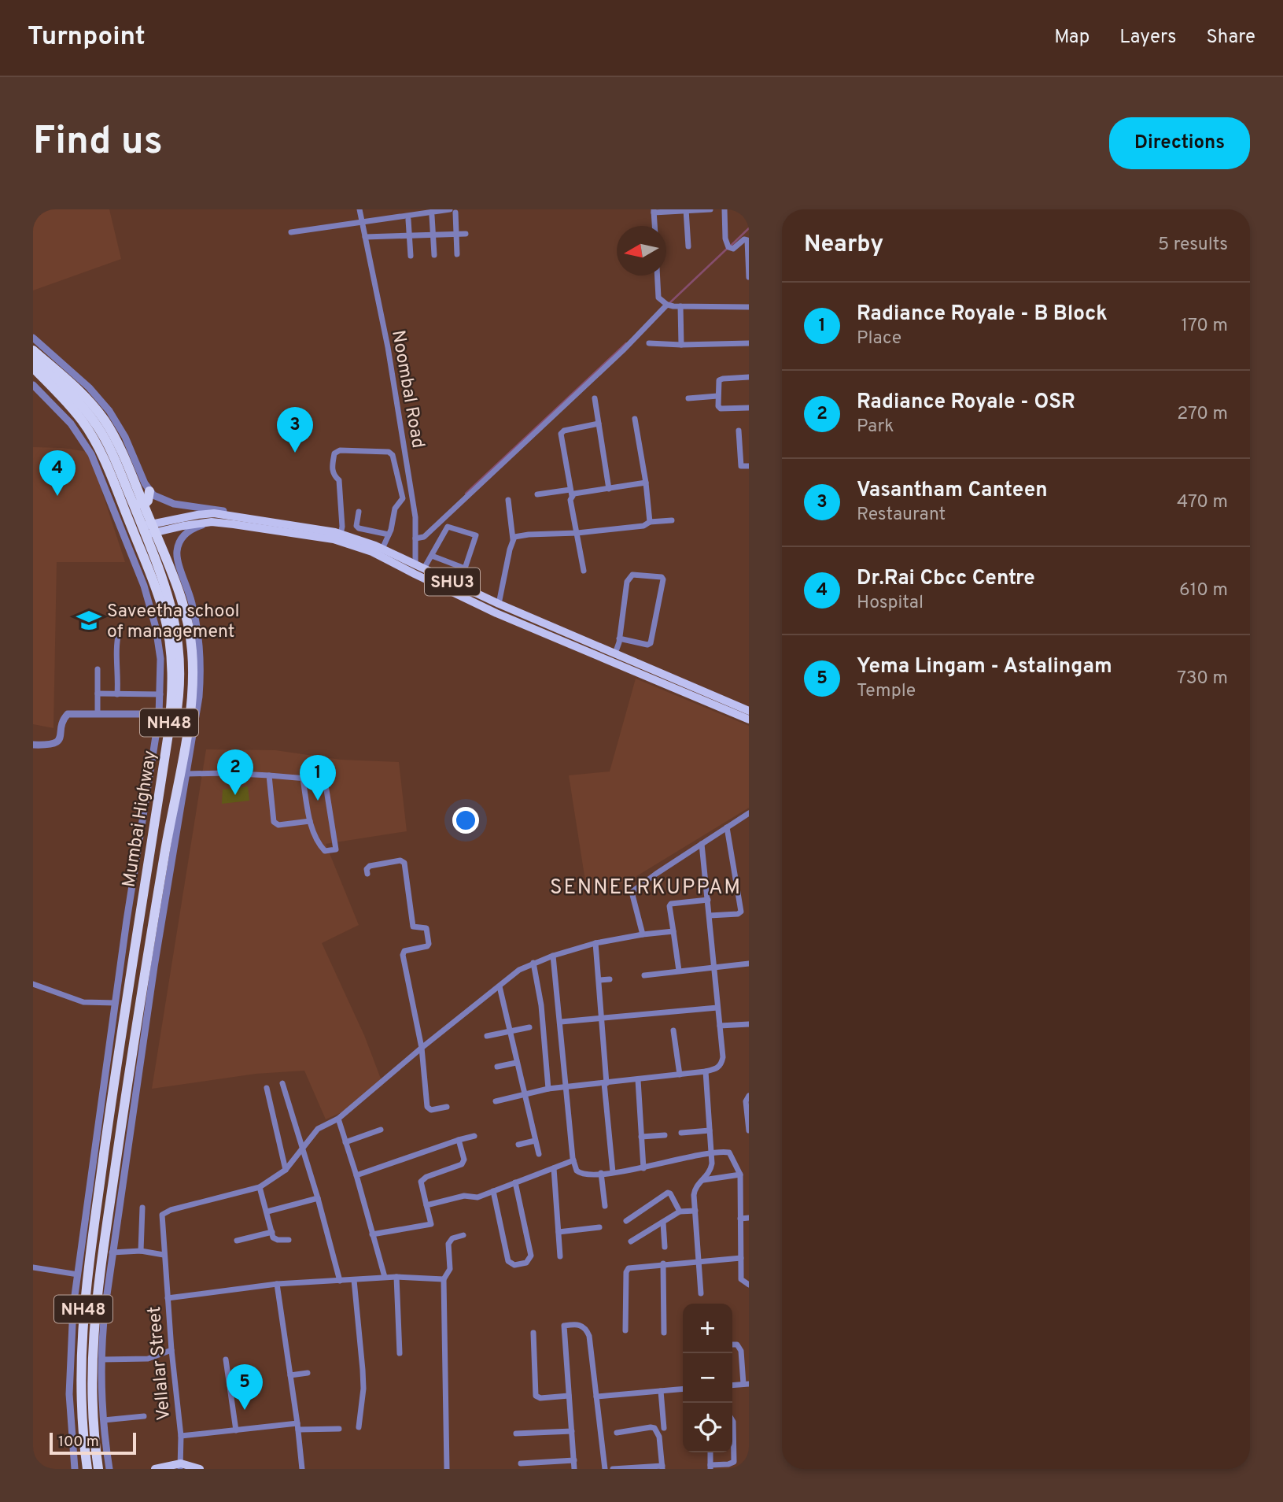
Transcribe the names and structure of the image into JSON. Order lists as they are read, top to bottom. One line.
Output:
{"streets":{"highway":["NH48","Mumbai Highway"],"main road":["SHU3"],"street":["Noombal Road","Vellalar Street"]},"crossings":[["Noombal Road","SHU3"],["NH48","Mumbai Highway"]],"districts":["SENNEERKUPPAM"],"places":{"school or university":["Saveetha school of management"]},"scale_bar":"100 m","north":"left","page":{"header":"Turnpoint","nav":["Map","Layers","Share"],"buttons":"Directions","title":"Find us","heading":["Nearby","5 results"],"list":[{"mark":"1","name":"Radiance Royale - B Block","note":"Place","value":"170 m"},{"mark":"2","name":"Radiance Royale - OSR","note":"Park","value":"270 m"},{"mark":"3","name":"Vasantham Canteen","note":"Restaurant","value":"470 m"},{"mark":"4","name":"Dr.Rai Cbcc Centre","note":"Hospital","value":"610 m"},{"mark":"5","name":"Yema Lingam - Astalingam","note":"Temple","value":"730 m"}],"pins":["3","4","2","1","5"],"map_buttons":["+","−"],"scale":"100 m"}}
